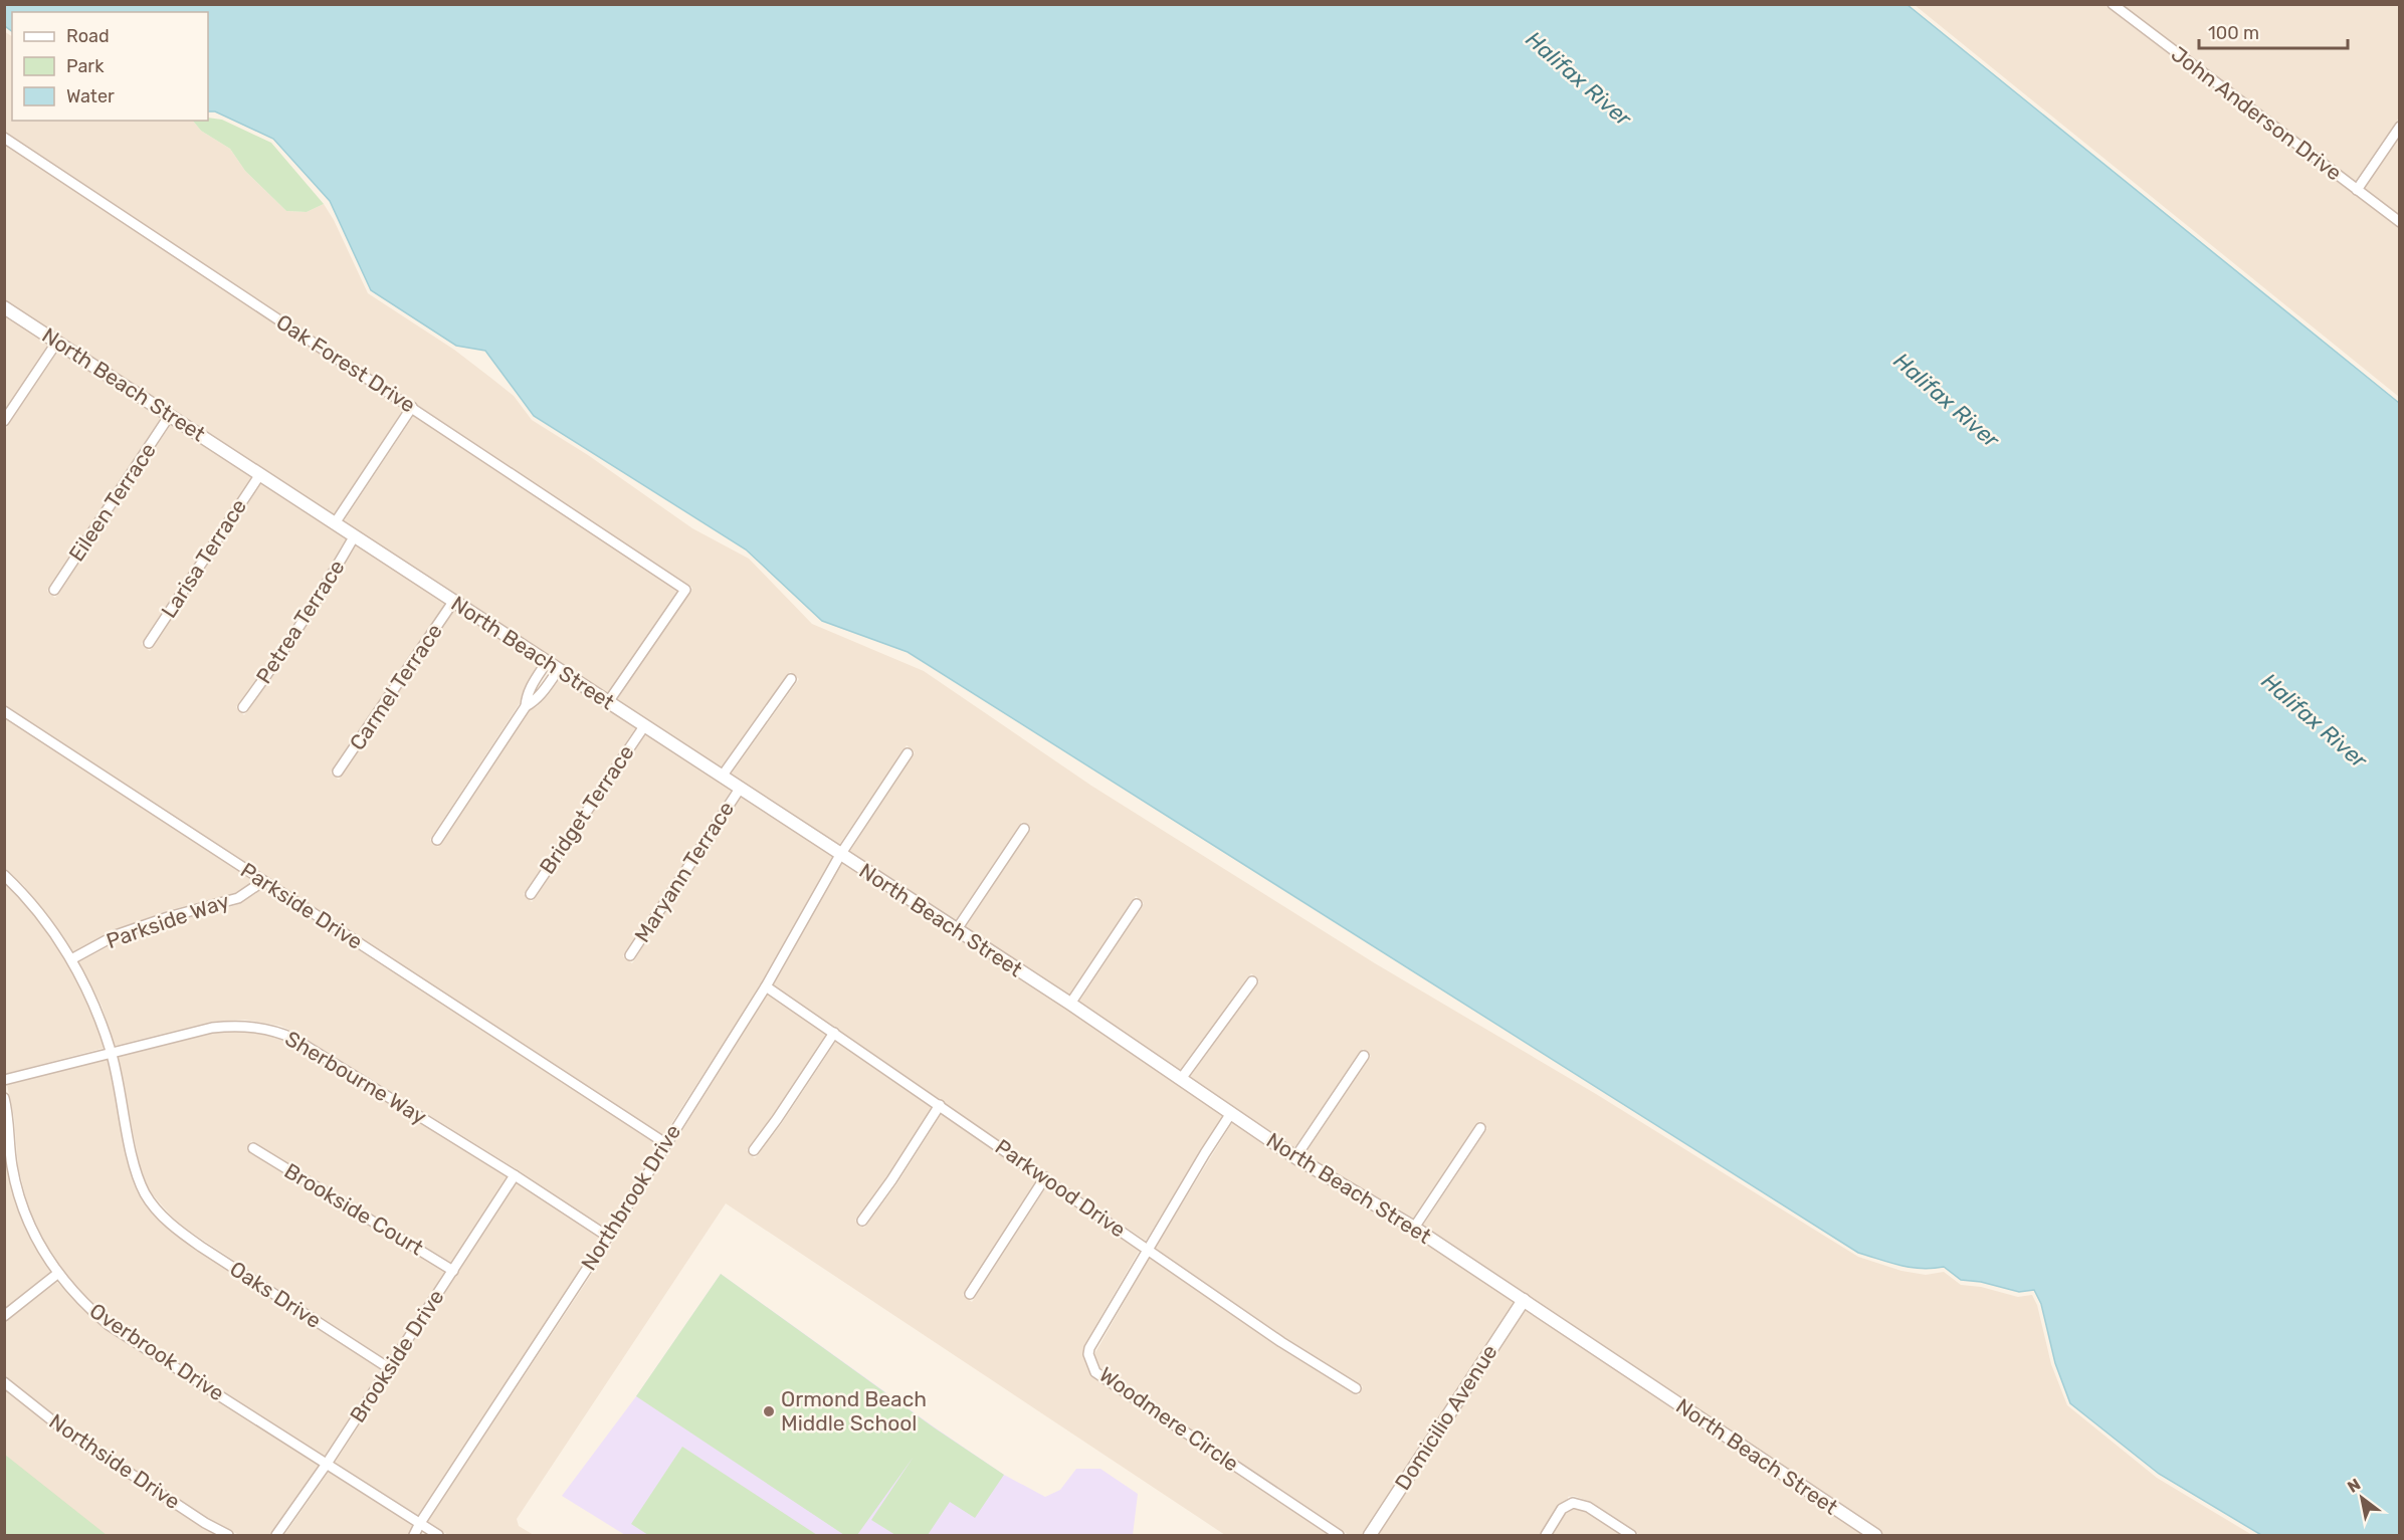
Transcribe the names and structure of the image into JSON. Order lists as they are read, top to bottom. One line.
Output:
{"streets":{"street":["John Anderson Drive","Oak Forest Drive","North Beach Street","Eileen Terrace","Larisa Terrace","Petrea Terrace","Carmel Terrace","Bridget Terrace","Maryann Terrace","Parkside Drive","Parkside Way","Sherbourne Way","Parkwood Drive","Northbrook Drive","Brookside Court","Oaks Drive","Overbrook Drive","Brookside Drive","Domicilio Avenue","Woodmere Circle","Northside Drive"]},"crossings":[["Oak Forest Drive","North Beach Street"],["North Beach Street","Eileen Terrace"],["North Beach Street","Larisa Terrace"],["North Beach Street","Petrea Terrace"],["North Beach Street","Carmel Terrace"],["North Beach Street","Bridget Terrace"],["North Beach Street","Maryann Terrace"],["North Beach Street","Northbrook Drive"],["North Beach Street","Domicilio Avenue"],["North Beach Street","Woodmere Circle"],["Parkside Drive","Parkside Way"],["Parkside Drive","Northbrook Drive"],["Parkside Way","Oaks Drive"],["Sherbourne Way","Northbrook Drive"],["Sherbourne Way","Oaks Drive"],["Sherbourne Way","Brookside Drive"],["Parkwood Drive","Northbrook Drive"],["Parkwood Drive","Woodmere Circle"],["Northbrook Drive","Overbrook Drive"],["Brookside Court","Brookside Drive"],["Oaks Drive","Brookside Drive"],["Overbrook Drive","Brookside Drive"]],"water":["Halifax River"],"places":["Ormond Beach Middle School"],"legend":["Road","Park","Water"],"scale_bar":"100 m","north":"top left"}
